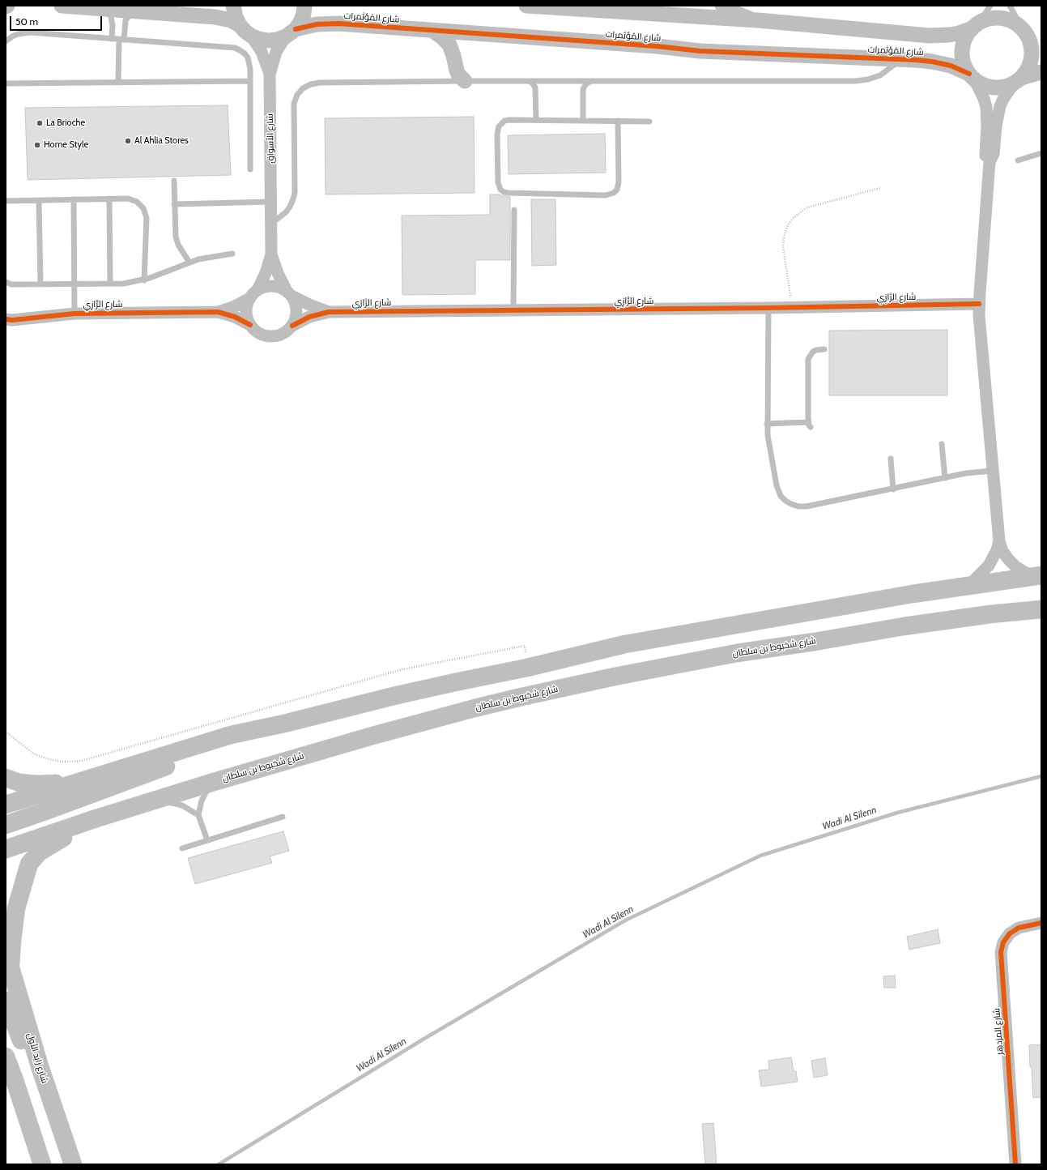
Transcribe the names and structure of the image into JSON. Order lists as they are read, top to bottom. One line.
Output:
{"streets":{"main road":["شارع شخبوط بن سلطان","شارع زايد الأول"],"street":["شارع المُؤتَمرات","شارع الأسواق","شارع الرَّازِي","شارع المزدهر"]},"crossings":[["شارع المُؤتَمرات","شارع الأسواق"],["شارع الأسواق","شارع الرَّازِي"]],"water":["Wadi Al Silenn"],"places":["La Brioche","Al Ahlia Stores","Home Style"],"scale_bar":"50 m"}
